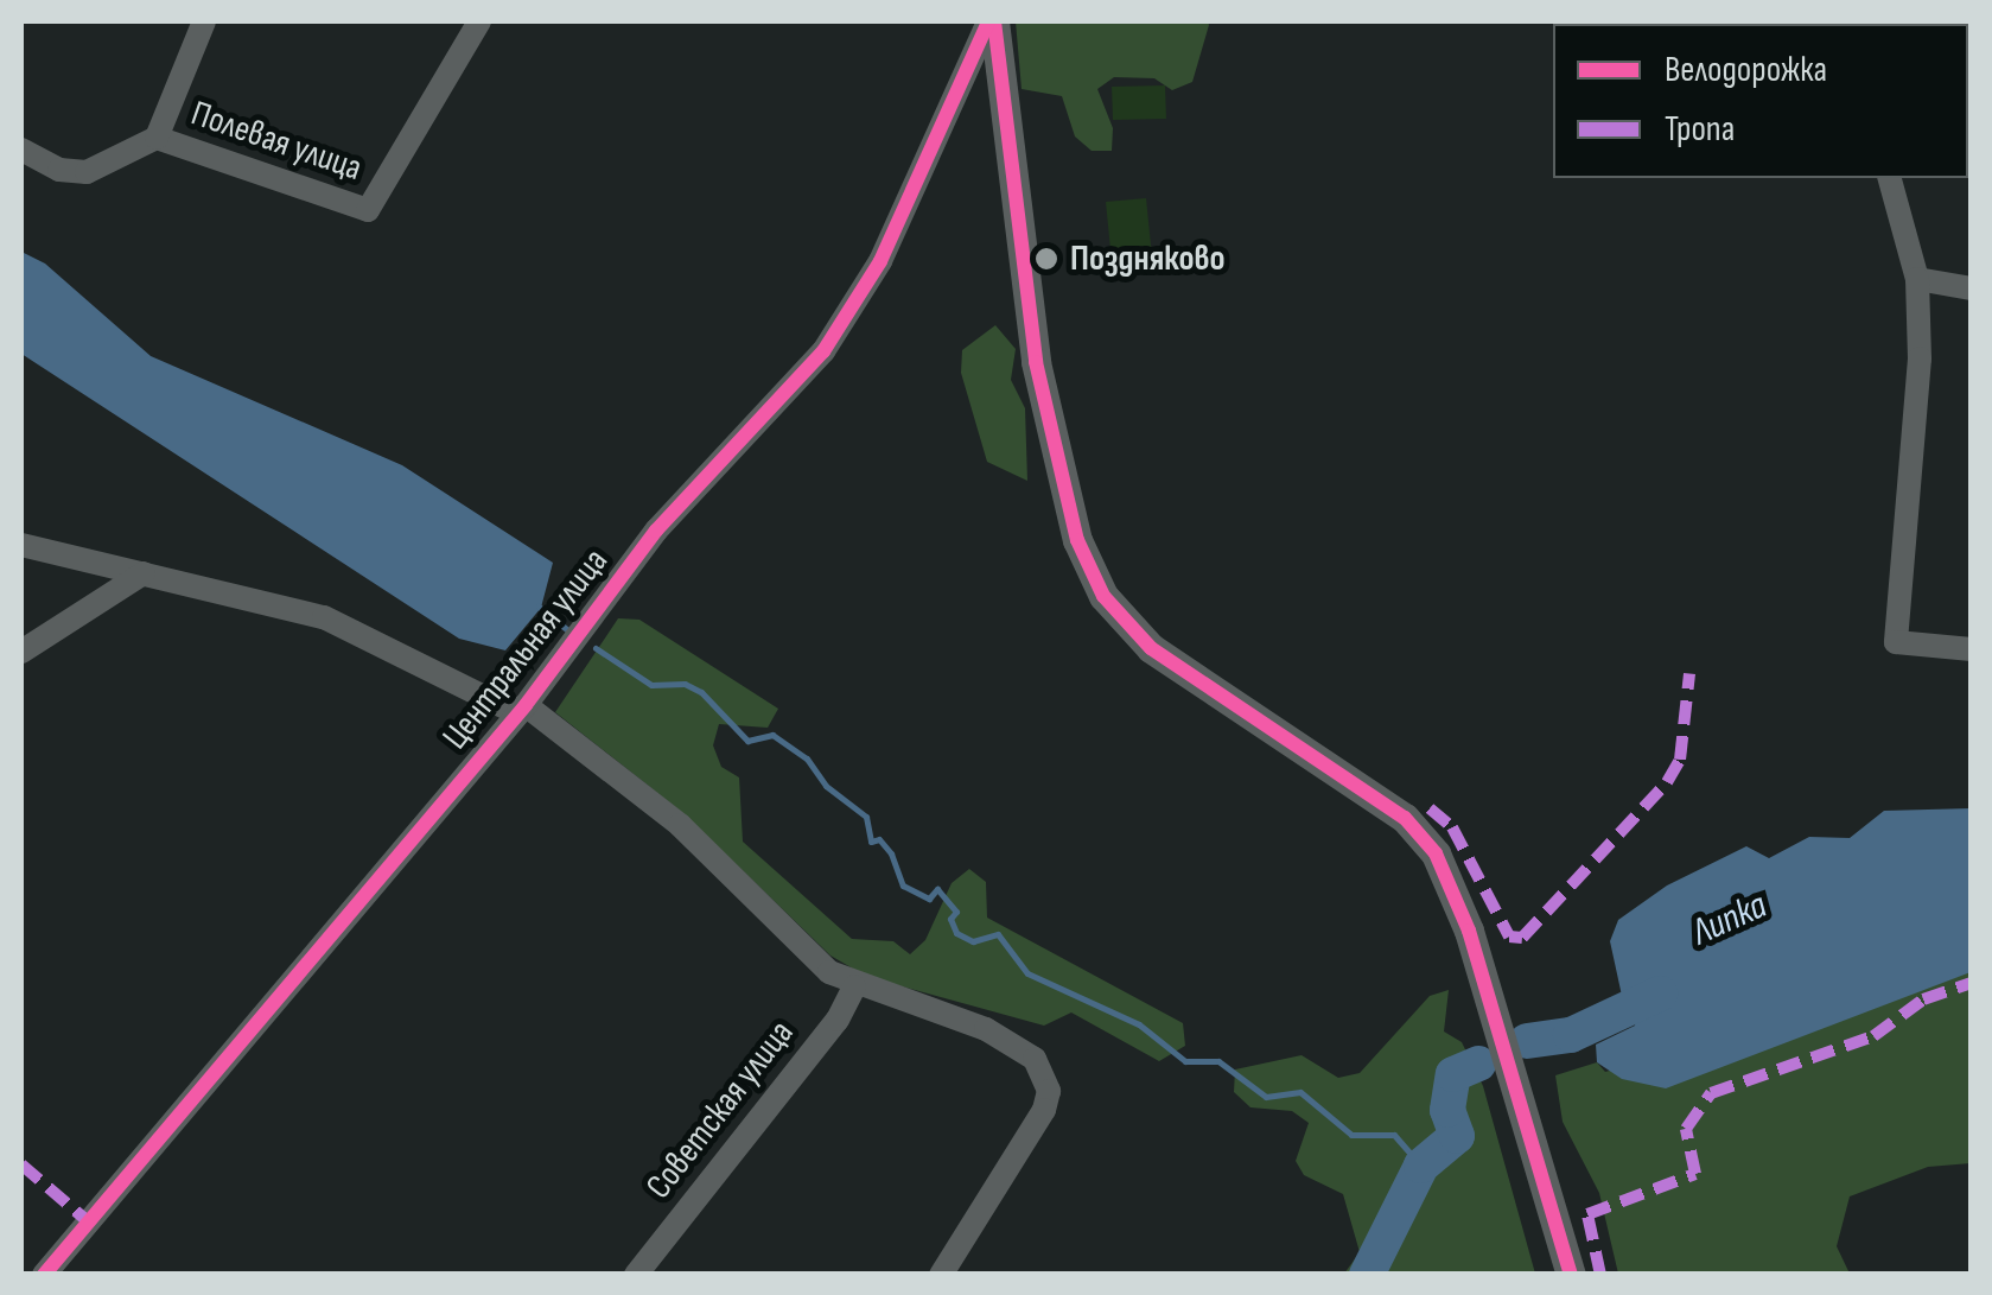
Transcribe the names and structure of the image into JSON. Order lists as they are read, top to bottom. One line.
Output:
{"streets":{"street":["Полевая улица","Центральная улица","Советская улица"]},"water":["Липка"],"places":["Поздняково"],"legend":["Велодорожка","Тропа"]}
